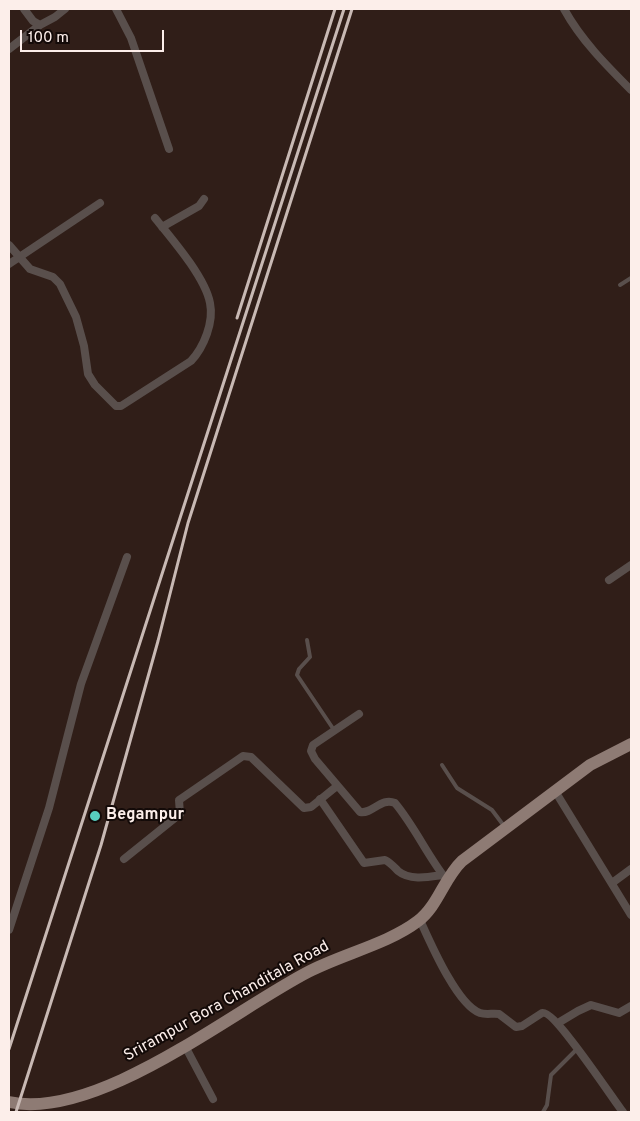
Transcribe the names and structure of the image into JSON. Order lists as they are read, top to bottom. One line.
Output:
{"streets":{"main road":["Srirampur Bora Chanditala Road"]},"places":["Begampur"],"scale_bar":"100 m"}
